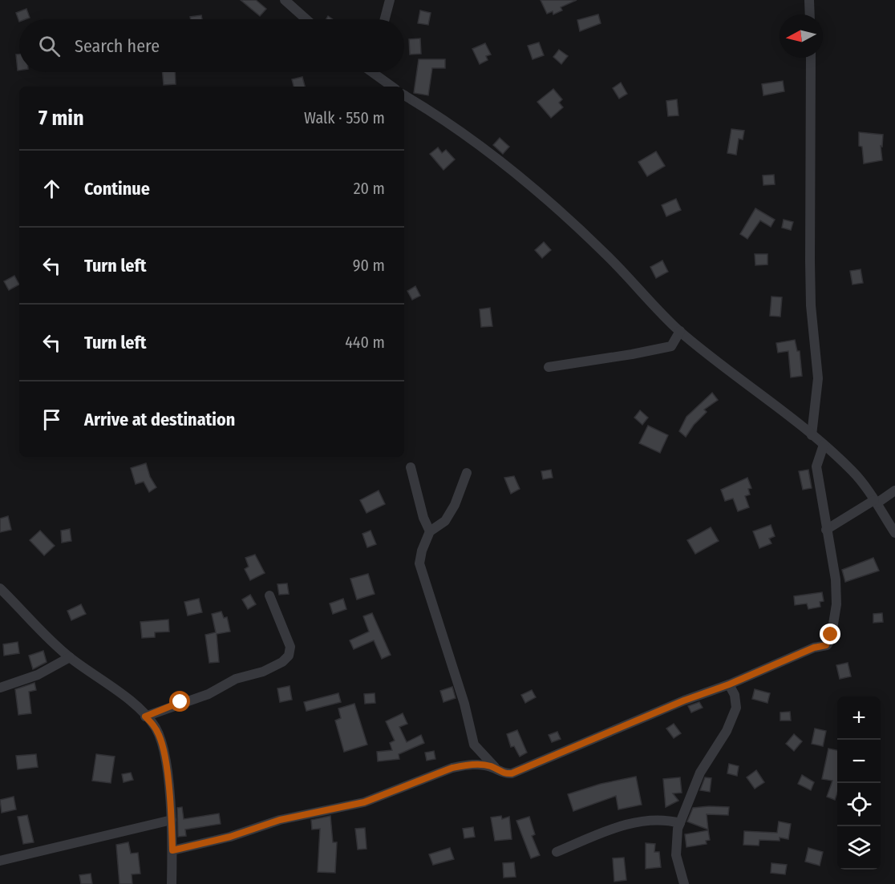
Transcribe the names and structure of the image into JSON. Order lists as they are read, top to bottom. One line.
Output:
{"north":"left","page":{"search":"Search here","heading":["7 min","Walk · 550 m"],"list":[["Continue","20 m"],["Turn left","90 m"],["Turn left","440 m"],"Arrive at destination"],"map_buttons":["+","−"]}}
